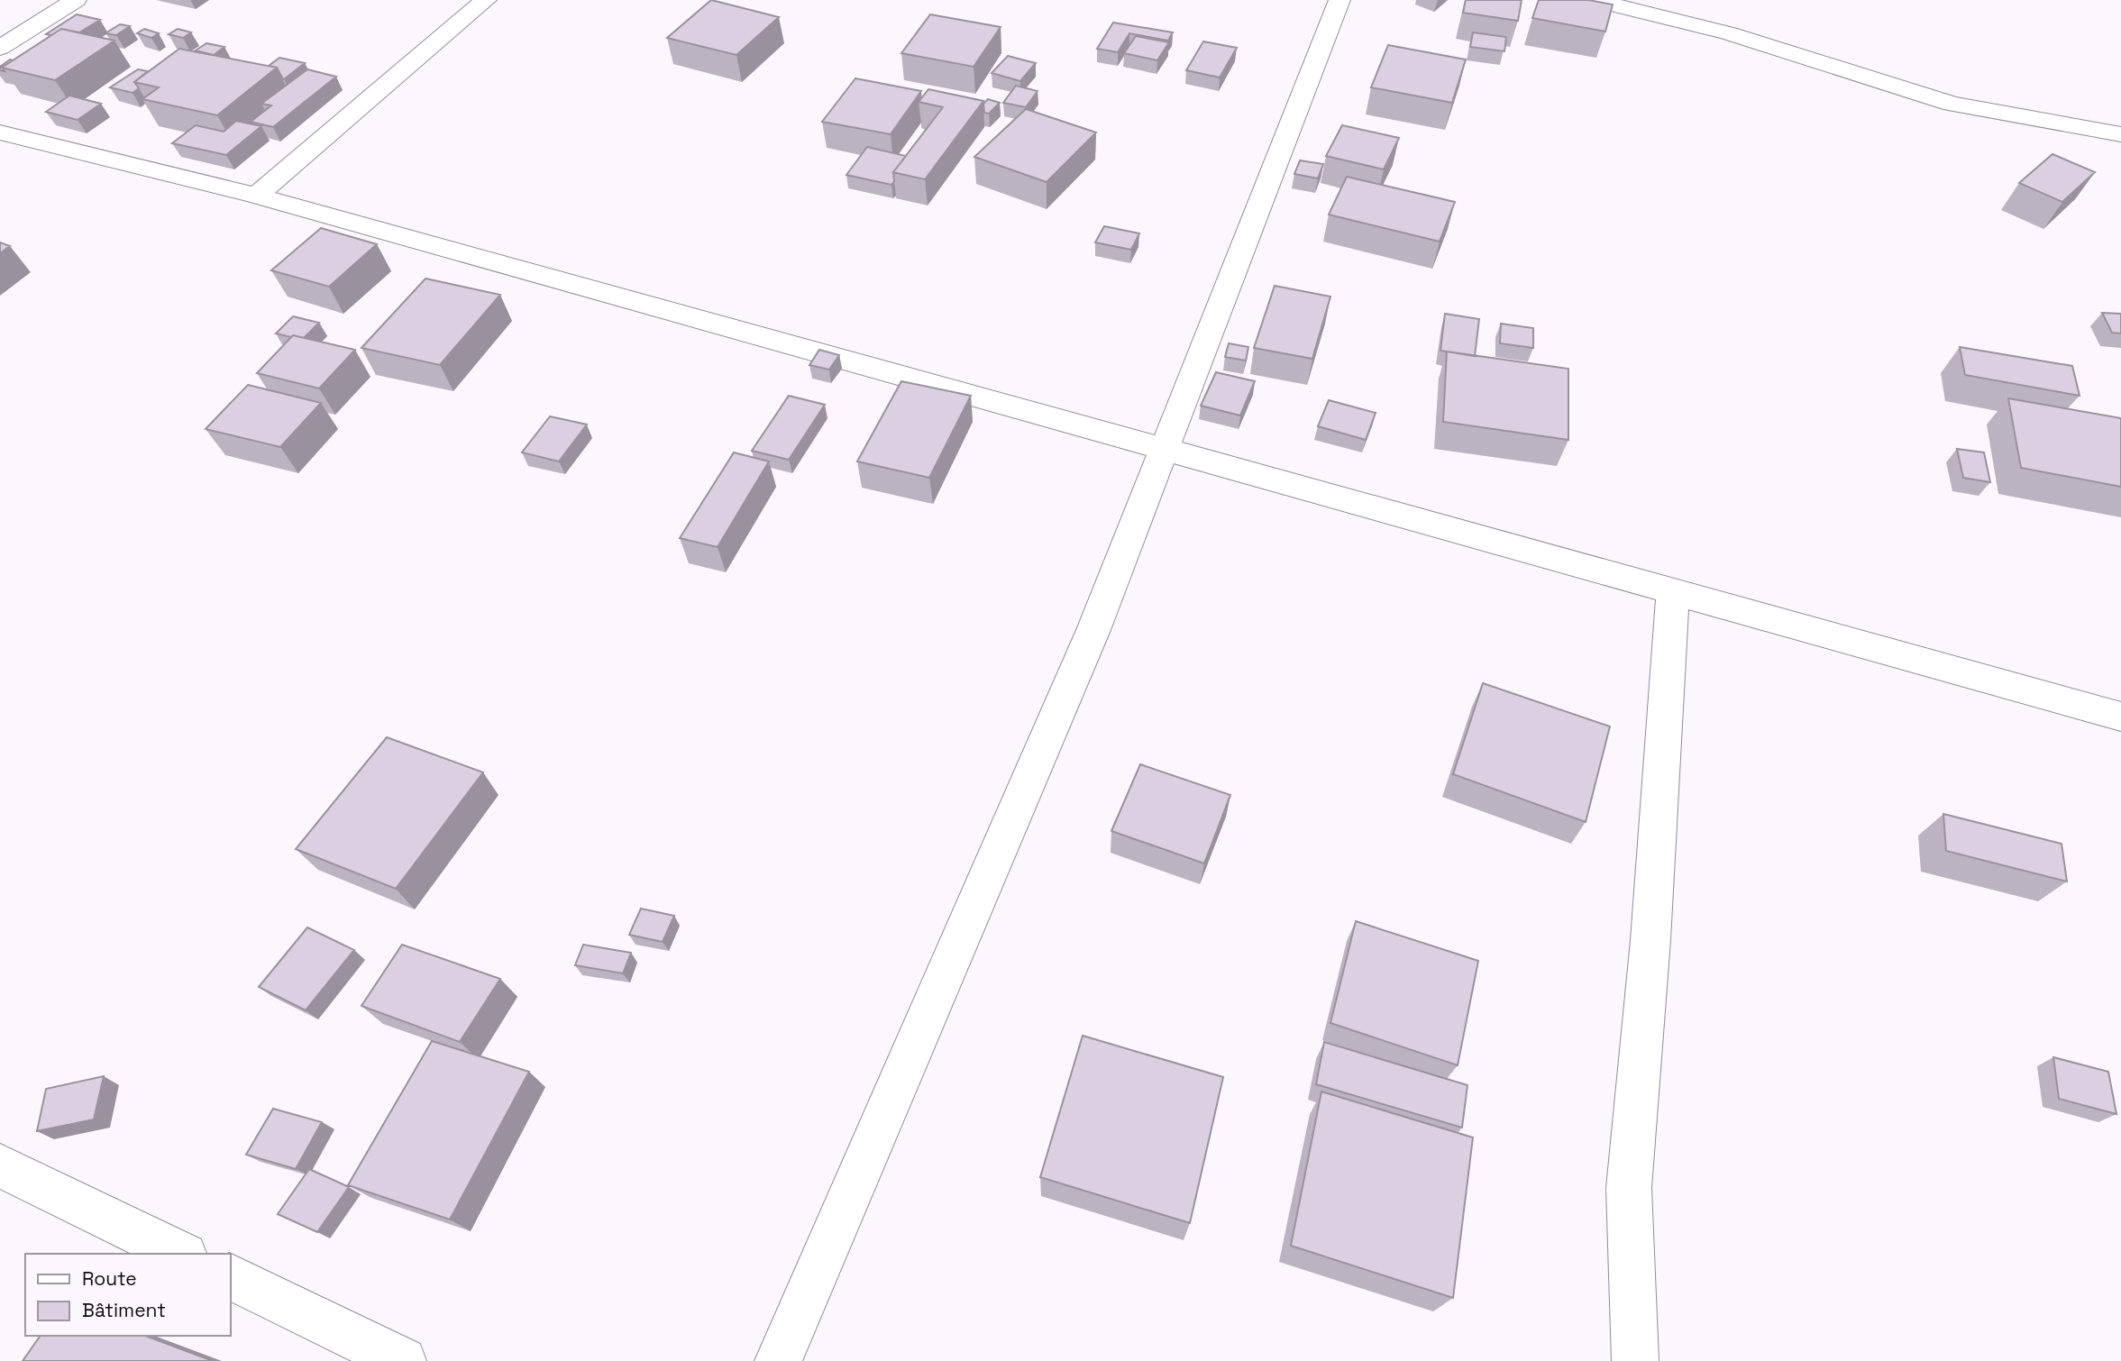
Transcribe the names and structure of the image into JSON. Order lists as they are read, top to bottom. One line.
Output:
{"legend":["Route","Bâtiment"]}
